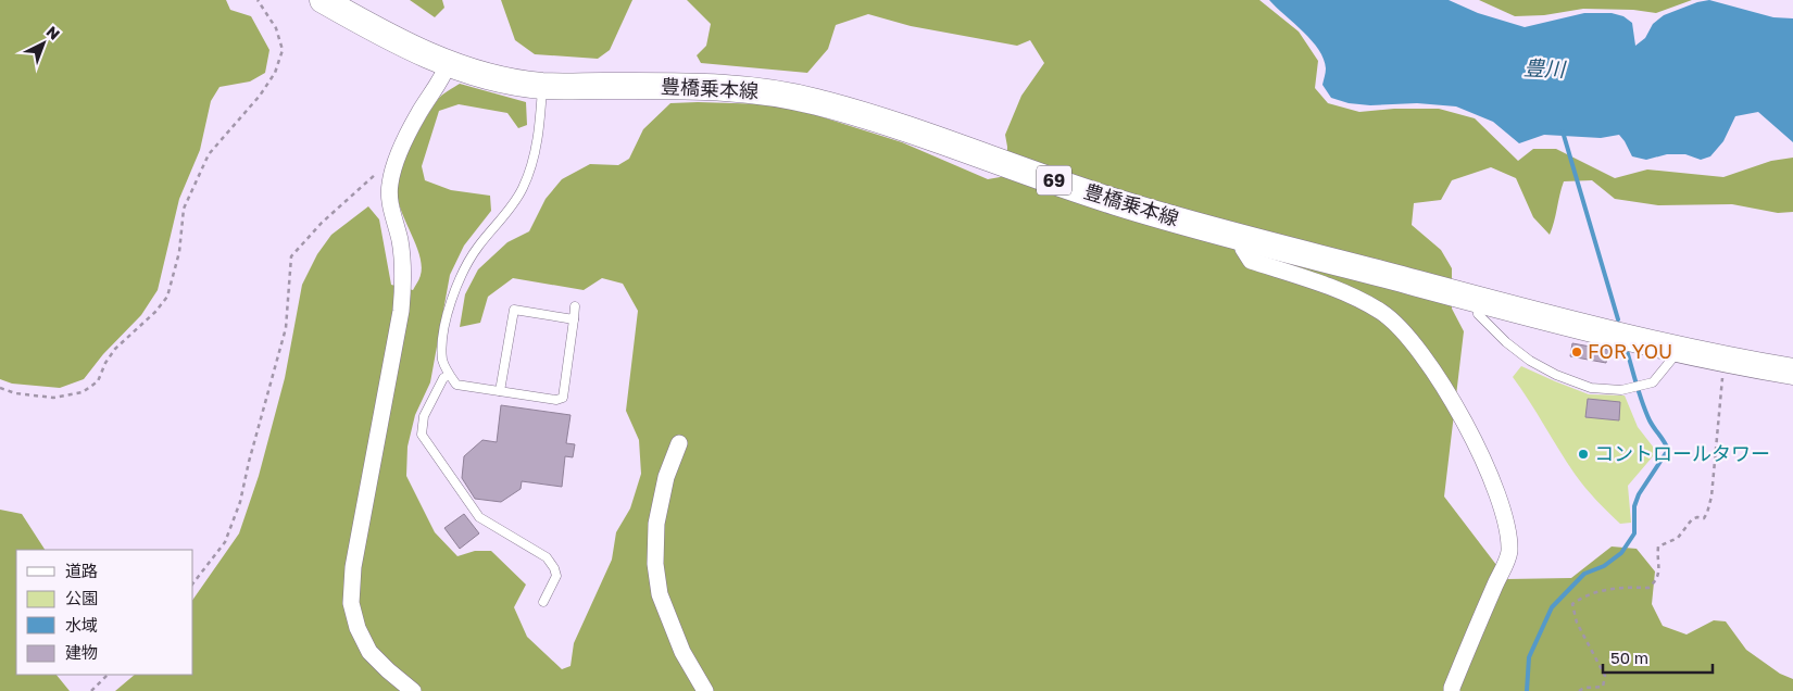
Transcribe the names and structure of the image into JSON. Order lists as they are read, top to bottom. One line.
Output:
{"streets":{"main road":["豊橋乗本線","69"]},"water":["豊川"],"places":["FOR YOU","コントロールタワー"],"legend":["道路","公園","水域","建物"],"scale_bar":"50 m","north":"top right"}
